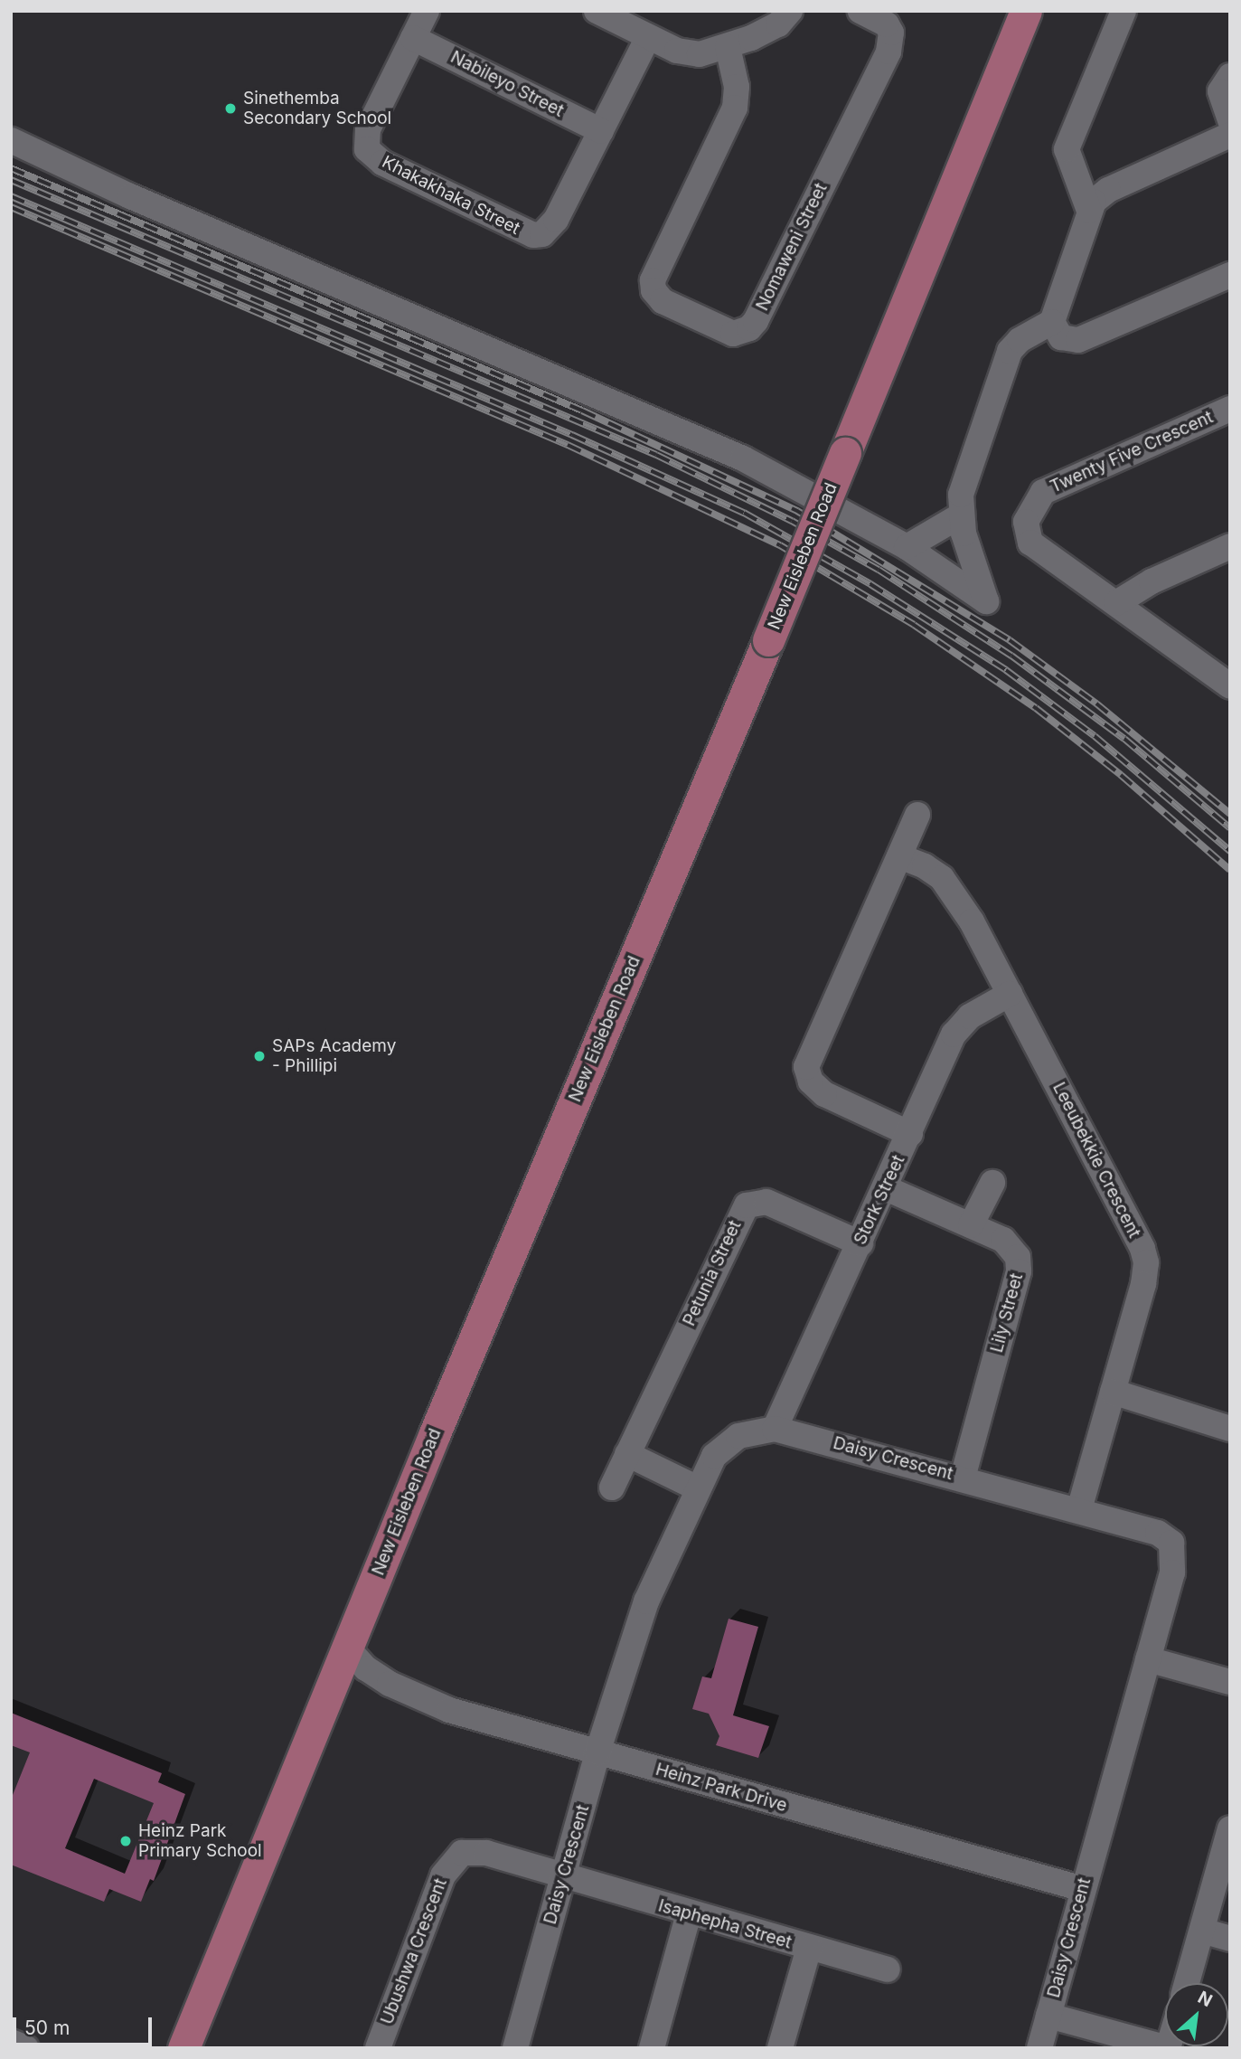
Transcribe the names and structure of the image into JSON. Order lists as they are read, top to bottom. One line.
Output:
{"streets":{"main road":["New Eisleben Road"],"street":["Nabileyo Street","Khakakhaka Street","Nomaweni Street","Twenty Five Crescent","Leeubekkie Crescent","Stork Street","Petunia Street","Lily Street","Daisy Crescent","Heinz Park Drive","Isaphepha Street","Ubushwa Crescent"]},"crossings":[["Nabileyo Street","Khakakhaka Street"],["New Eisleben Road","Heinz Park Drive"],["Leeubekkie Crescent","Stork Street"],["Leeubekkie Crescent","Daisy Crescent"],["Stork Street","Petunia Street"],["Stork Street","Lily Street"],["Stork Street","Daisy Crescent"],["Lily Street","Daisy Crescent"],["Daisy Crescent","Heinz Park Drive"],["Daisy Crescent","Isaphepha Street"],["Daisy Crescent","Ubushwa Crescent"],["Isaphepha Street","Ubushwa Crescent"]],"places":["Sinethemba Secondary School","SAPs Academy - Phillipi","Heinz Park Primary School"],"scale_bar":"50 m","north":"top right"}
